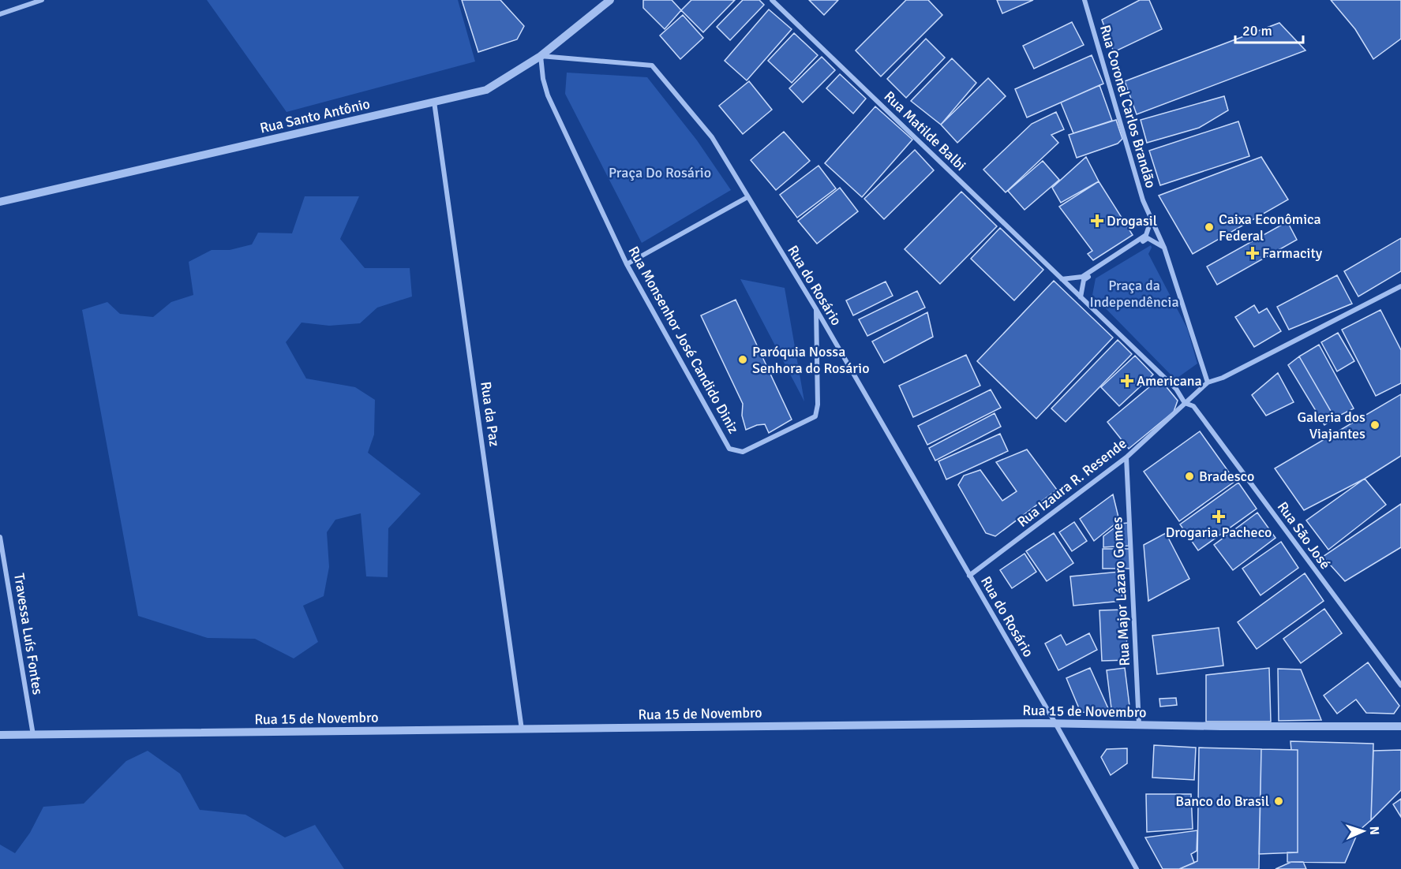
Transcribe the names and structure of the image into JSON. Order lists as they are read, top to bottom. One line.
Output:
{"streets":{"street":["Rua Coronel Carlos Brandão","Rua Santo Antônio","Rua Matilde Balbi","Rua do Rosário","Rua Monsenhor José Candido Diniz","Rua da Paz","Rua Izaura R. Resende","Rua São José","Rua Major Lázaro Gomes","Travessa Luís Fontes","Rua 15 de Novembro"]},"crossings":[["Rua Coronel Carlos Brandão","Rua Izaura R. Resende"],["Rua Santo Antônio","Rua do Rosário"],["Rua Santo Antônio","Rua Monsenhor José Candido Diniz"],["Rua Santo Antônio","Rua da Paz"],["Rua do Rosário","Rua Monsenhor José Candido Diniz"],["Rua do Rosário","Rua Izaura R. Resende"],["Rua do Rosário","Rua 15 de Novembro"],["Rua da Paz","Rua 15 de Novembro"],["Rua Izaura R. Resende","Rua São José"],["Rua Izaura R. Resende","Rua Major Lázaro Gomes"],["Rua Major Lázaro Gomes","Rua 15 de Novembro"],["Travessa Luís Fontes","Rua 15 de Novembro"]],"parks":["Praça Do Rosário","Praça da Independência"],"places":{"health":["Drogasil","Farmacity","Americana","Drogaria Pacheco"],"other":["Caixa Econômica Federal","Paróquia Nossa Senhora do Rosário","Galeria dos Viajantes","Bradesco","Banco do Brasil"]},"scale_bar":"20 m","north":"right"}
